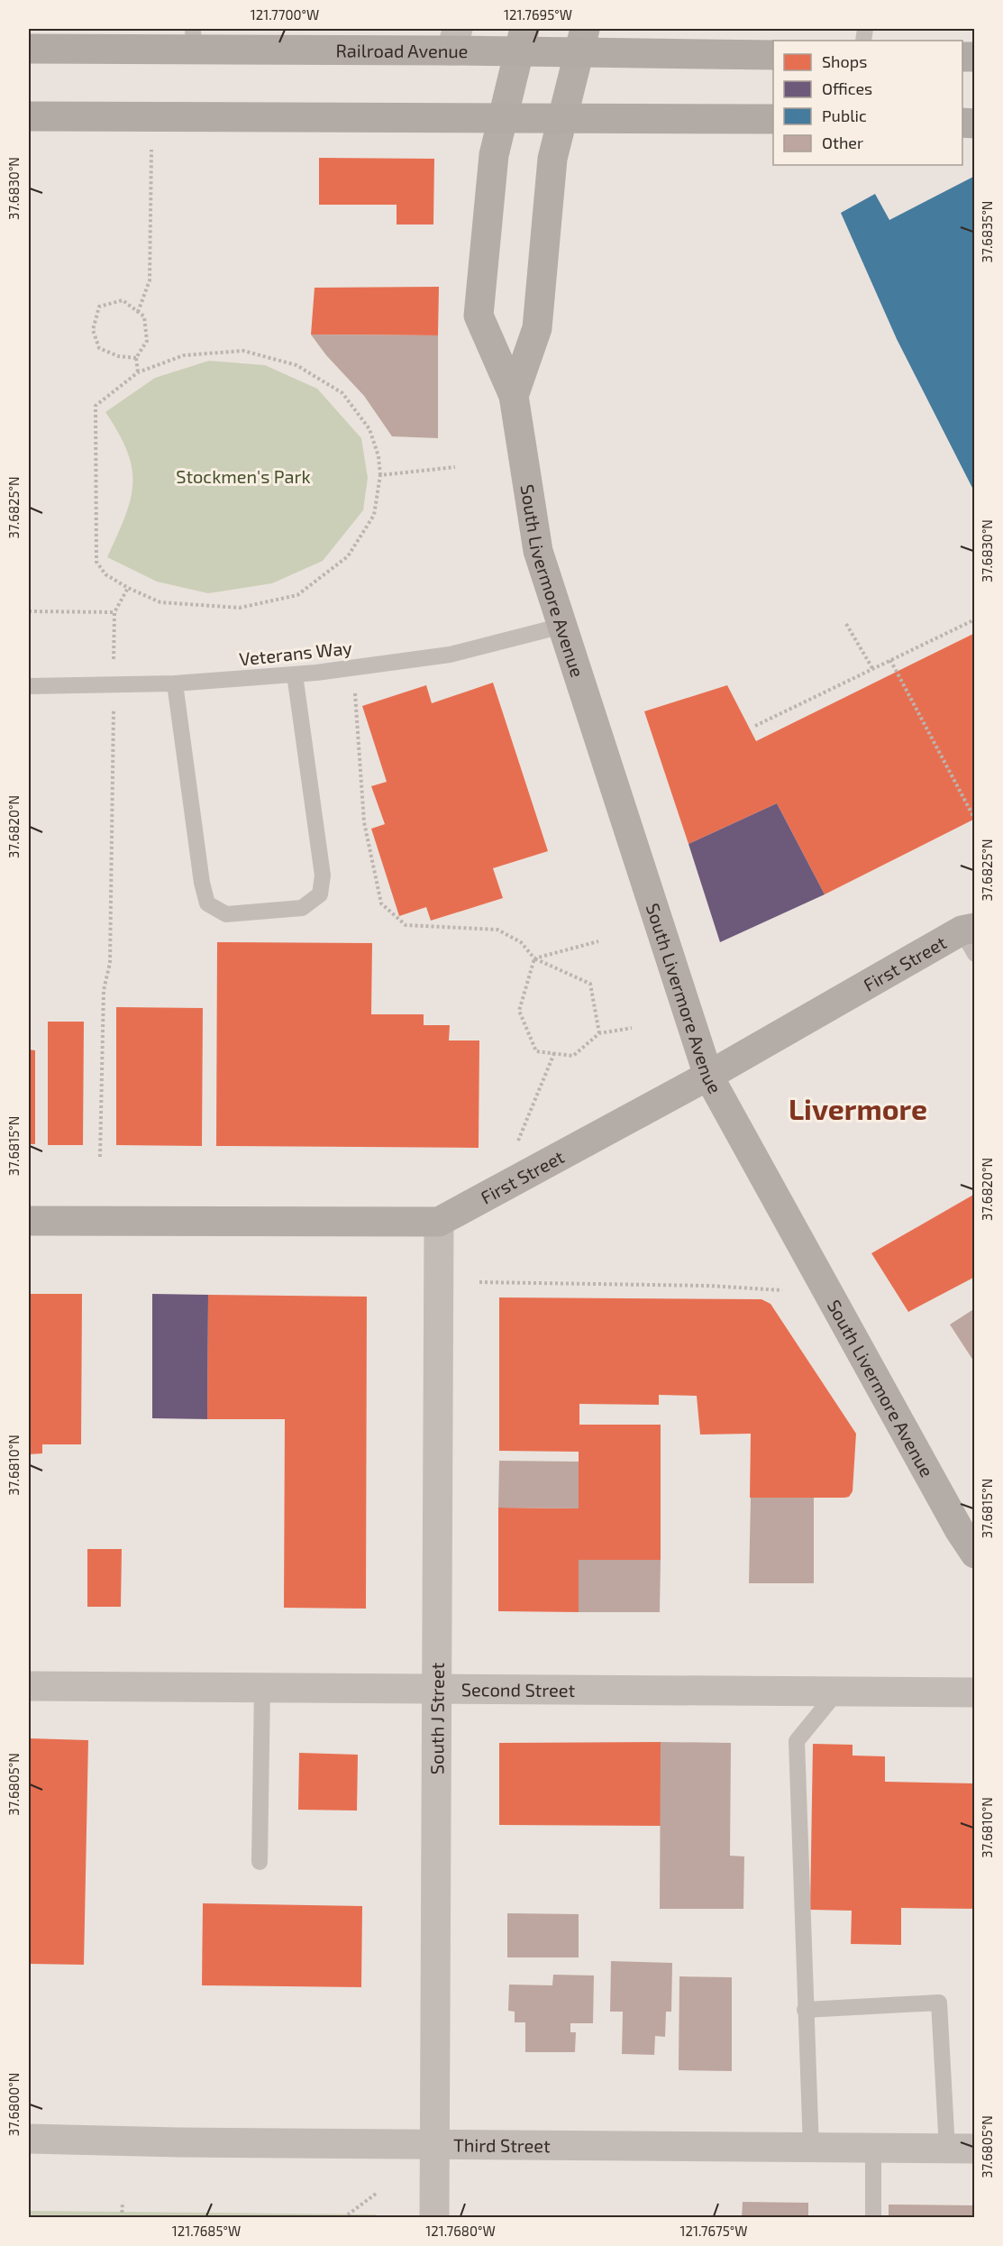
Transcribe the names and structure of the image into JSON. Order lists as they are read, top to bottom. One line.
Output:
{"streets":{"main road":["Railroad Avenue","South Livermore Avenue","First Street"],"street":["Second Street","South J Street","Third Street"],"lane":["Veterans Way"]},"crossings":[["Railroad Avenue","South Livermore Avenue"],["South Livermore Avenue","Veterans Way"],["South Livermore Avenue","First Street"],["First Street","South J Street"],["Second Street","South J Street"],["South J Street","Third Street"]],"districts":["Livermore"],"parks":["Stockmen's Park"],"legend":["Shops","Offices","Public","Other"],"coordinates":["121.7700°W","121.7695°W","37.6830°N","37.6835°N","37.6825°N","37.6820°N","37.6815°N","37.6810°N","37.6805°N","37.6800°N","121.7685°W","121.7680°W","121.7675°W"]}
